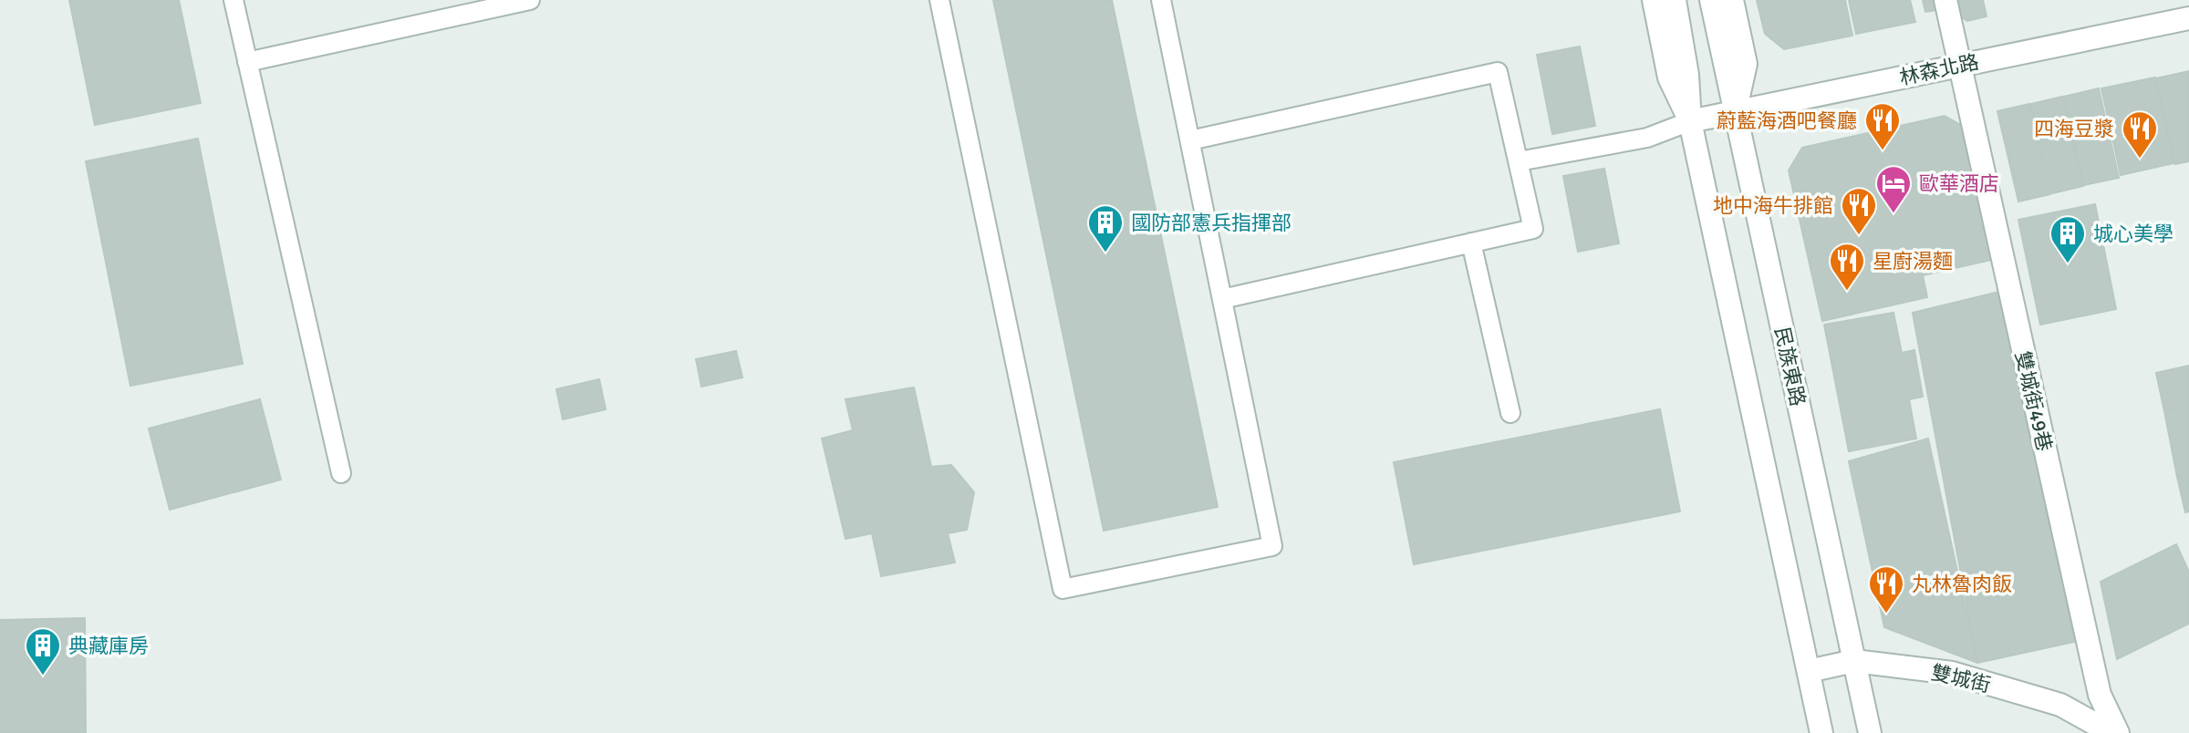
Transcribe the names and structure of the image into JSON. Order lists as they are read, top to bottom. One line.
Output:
{"streets":{"street":["林森北路","民族東路","雙城街49巷","雙城街"]},"crossings":[["林森北路","民族東路"],["林森北路","雙城街49巷"],["民族東路","雙城街"]],"places":{"restaurant":["蔚藍海酒吧餐廳","四海豆漿","地中海牛排館","星廚湯麵","丸林魯肉飯"],"hotel":["歐華酒店"],"building":["國防部憲兵指揮部","城心美學","典藏庫房"]}}
